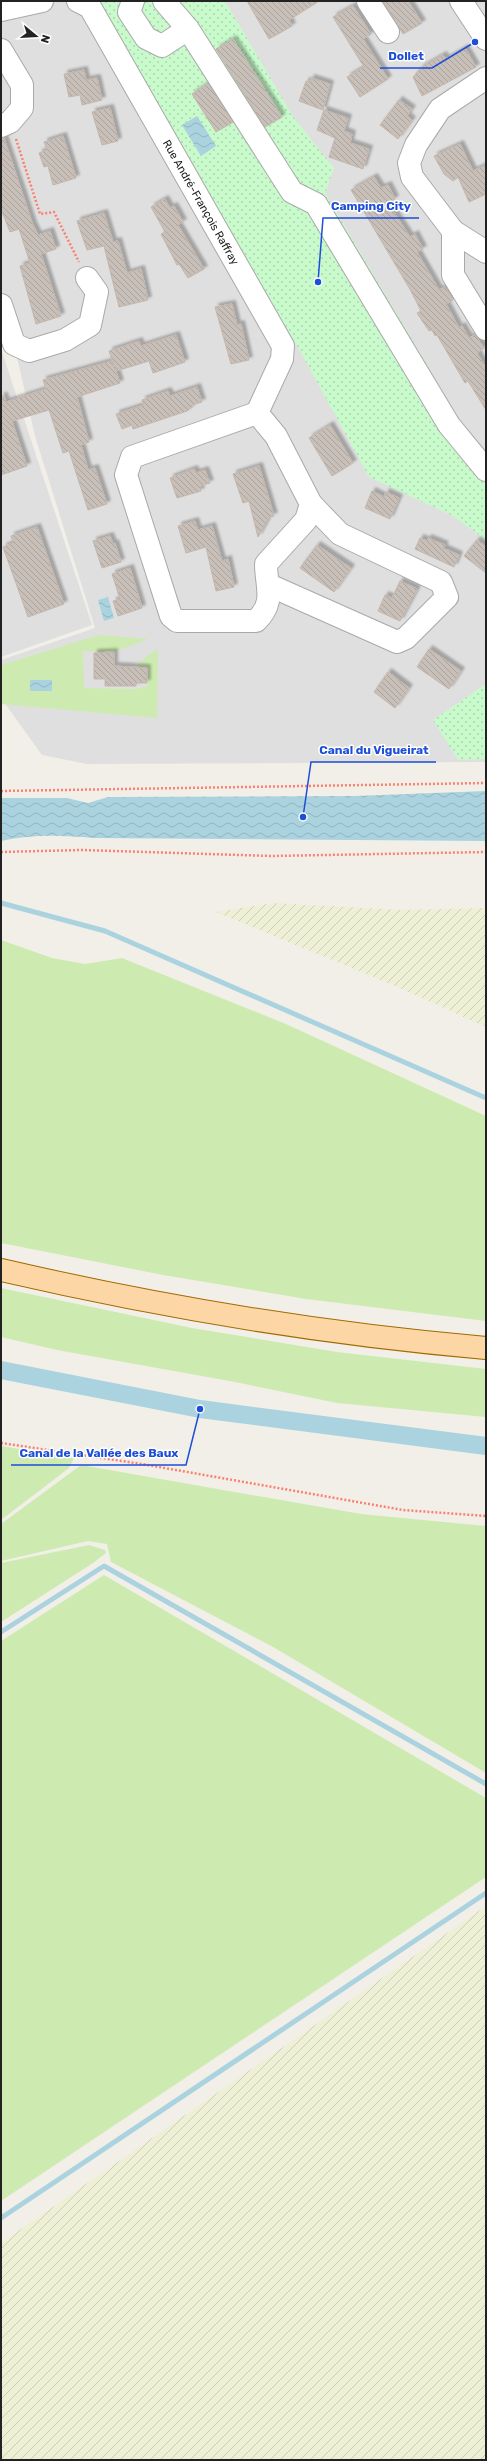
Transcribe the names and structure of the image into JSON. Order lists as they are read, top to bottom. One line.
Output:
{"streets":{"street":["Rue André-François Raffray"]},"places":["Dollet","Camping City","Canal du Vigueirat","Canal de la Vallée des Baux"],"north":"right"}
